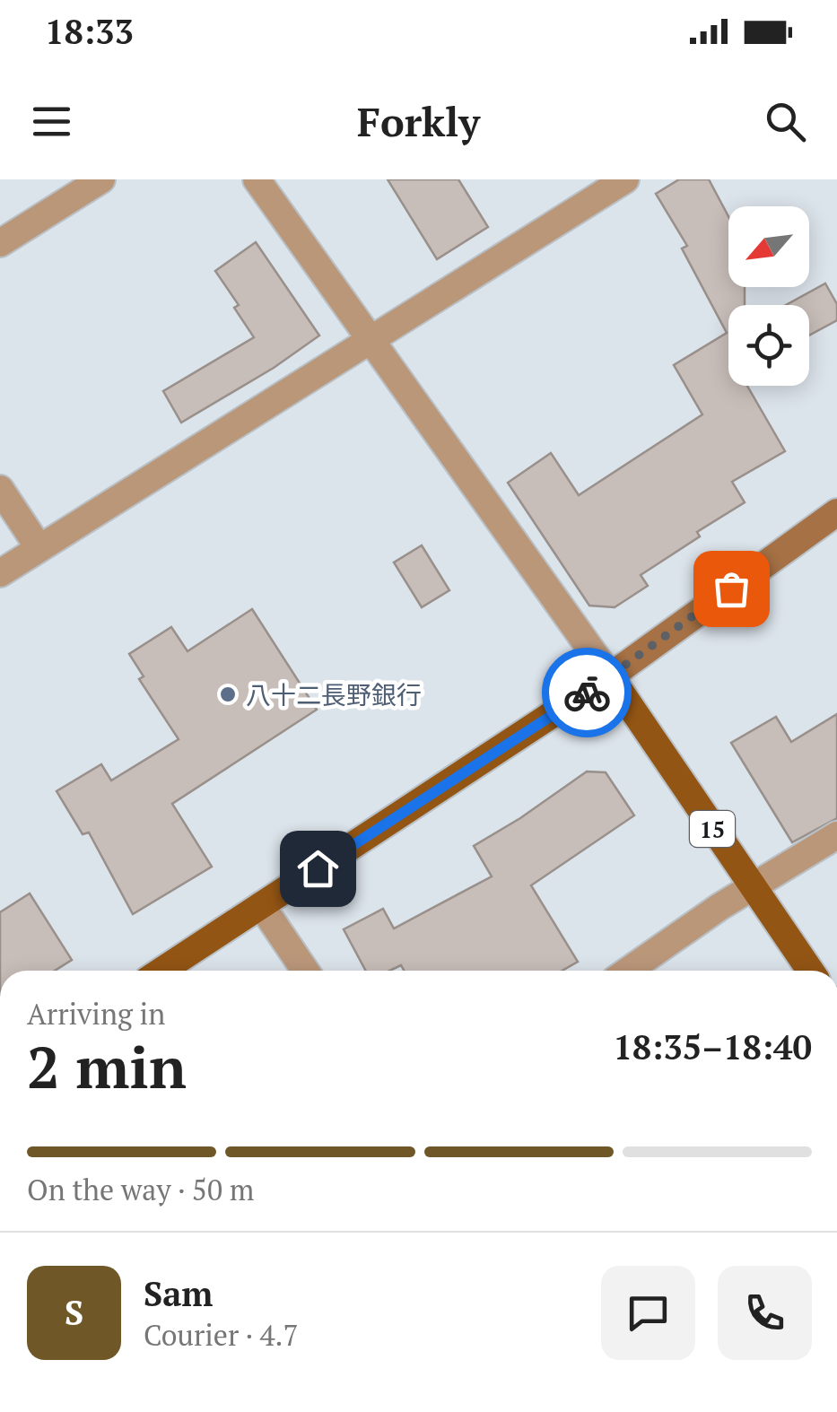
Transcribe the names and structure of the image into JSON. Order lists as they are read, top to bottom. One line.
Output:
{"streets":{"main road":["15"]},"places":["八十二長野銀行"],"north":"bottom left","page":{"status":"18:33","header":"Forkly","heading":["2 min","Arriving in","18:35–18:40"],"panel":["Sam","Courier · 4.7"],"bar":"On the way · 50 m","round":"S"}}
